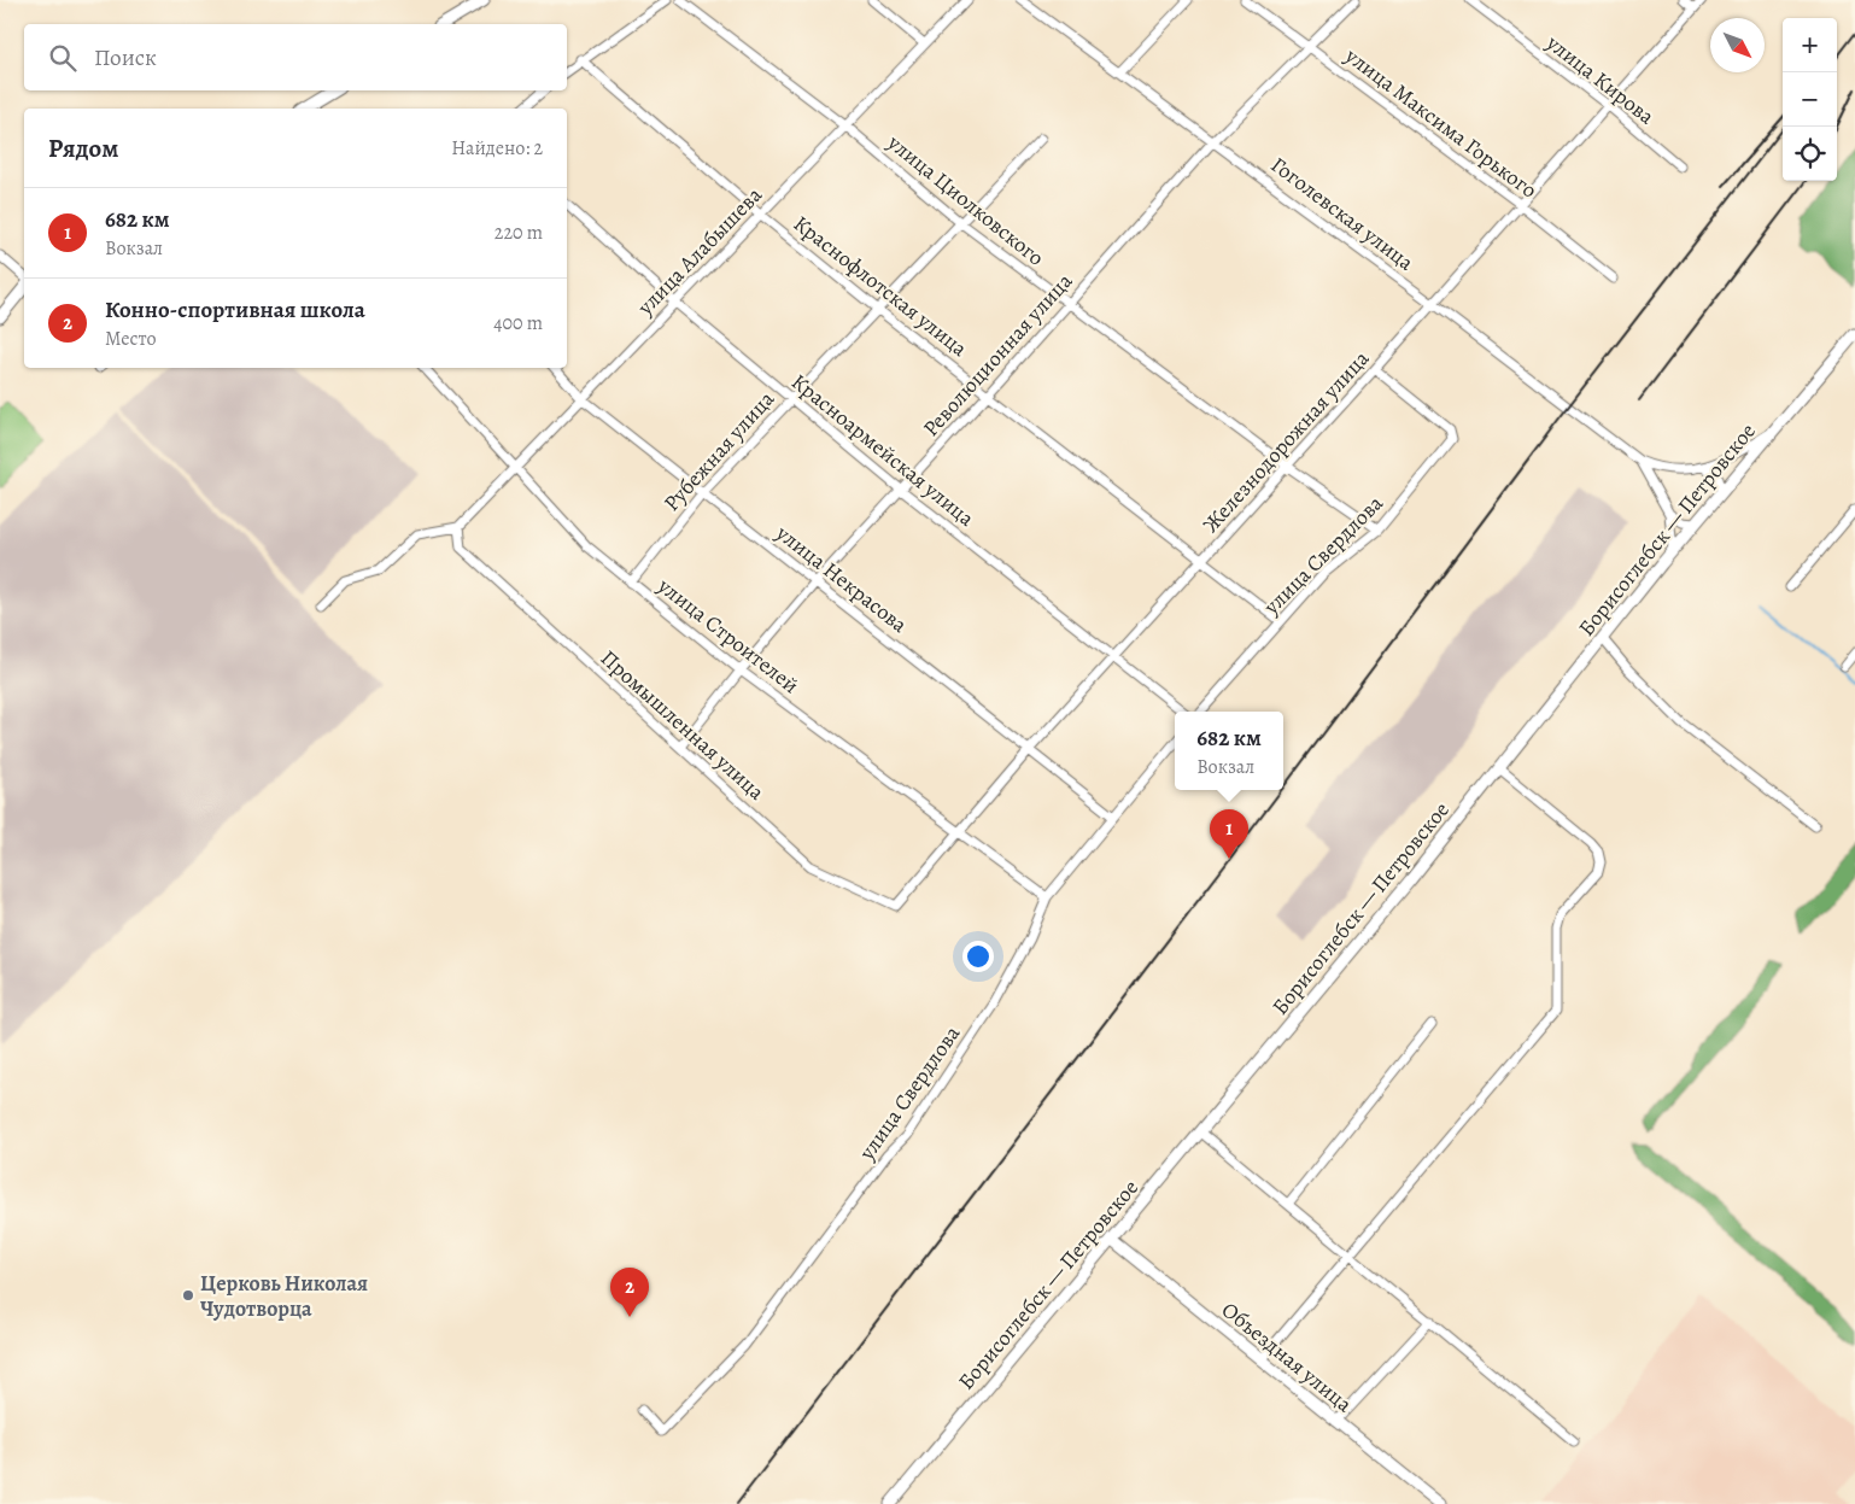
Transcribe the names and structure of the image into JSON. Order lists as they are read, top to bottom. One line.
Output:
{"streets":{"street":["улица Кирова","улица Максима Горького","улица Циолковского","Гоголевская улица","улица Алабышева","Краснофлотская улица","Революционная улица","Железнодорожная улица","Красноармейская улица","Рубежная улица","Борисоглебск — Петровское","улица Свердлова","улица Некрасова","улица Строителей","Промышленная улица","Объездная улица"]},"crossings":[["улица Кирова","Железнодорожная улица"],["улица Максима Горького","Революционная улица"],["улица Максима Горького","Железнодорожная улица"],["улица Циолковского","улица Алабышева"],["улица Циолковского","Революционная улица"],["улица Циолковского","Железнодорожная улица"],["улица Циолковского","Рубежная улица"],["улица Циолковского","улица Свердлова"],["Гоголевская улица","Революционная улица"],["Гоголевская улица","Железнодорожная улица"],["улица Алабышева","Краснофлотская улица"],["улица Алабышева","Красноармейская улица"],["улица Алабышева","улица Некрасова"],["улица Алабышева","улица Строителей"],["улица Алабышева","Промышленная улица"],["Краснофлотская улица","Революционная улица"],["Краснофлотская улица","Железнодорожная улица"],["Краснофлотская улица","Рубежная улица"],["Краснофлотская улица","улица Свердлова"],["Революционная улица","Красноармейская улица"],["Революционная улица","улица Некрасова"],["Революционная улица","улица Строителей"],["Революционная улица","Промышленная улица"],["Железнодорожная улица","Красноармейская улица"],["Железнодорожная улица","улица Свердлова"],["Железнодорожная улица","улица Некрасова"],["Железнодорожная улица","улица Строителей"],["Железнодорожная улица","Промышленная улица"],["Красноармейская улица","Рубежная улица"],["Рубежная улица","улица Некрасова"],["Рубежная улица","улица Строителей"],["Борисоглебск — Петровское","Объездная улица"],["улица Свердлова","улица Некрасова"],["улица Свердлова","улица Строителей"]],"places":["Церковь Николая Чудотворца"],"north":"bottom right","page":{"map_buttons":["+","−"],"search":"Поиск","heading":["Рядом","Найдено: 2"],"list":[{"mark":"1","name":"682 км","note":"Вокзал","value":"220 m"},{"mark":"2","name":"Конно-спортивная школа","note":"Место","value":"400 m"}],"popup":["682 км","Вокзал"],"pins":["1","2"]}}
